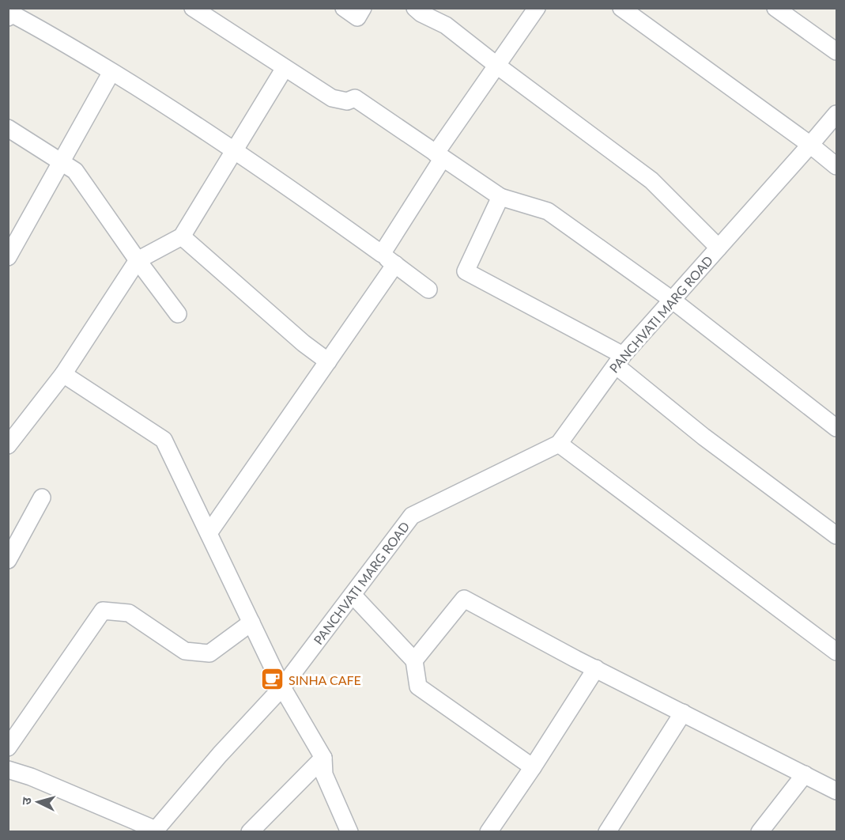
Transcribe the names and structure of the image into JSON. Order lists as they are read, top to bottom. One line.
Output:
{"streets":{"street":["PANCHVATI MARG ROAD"]},"places":{"cafe":["SINHA CAFE"]},"north":"left"}
